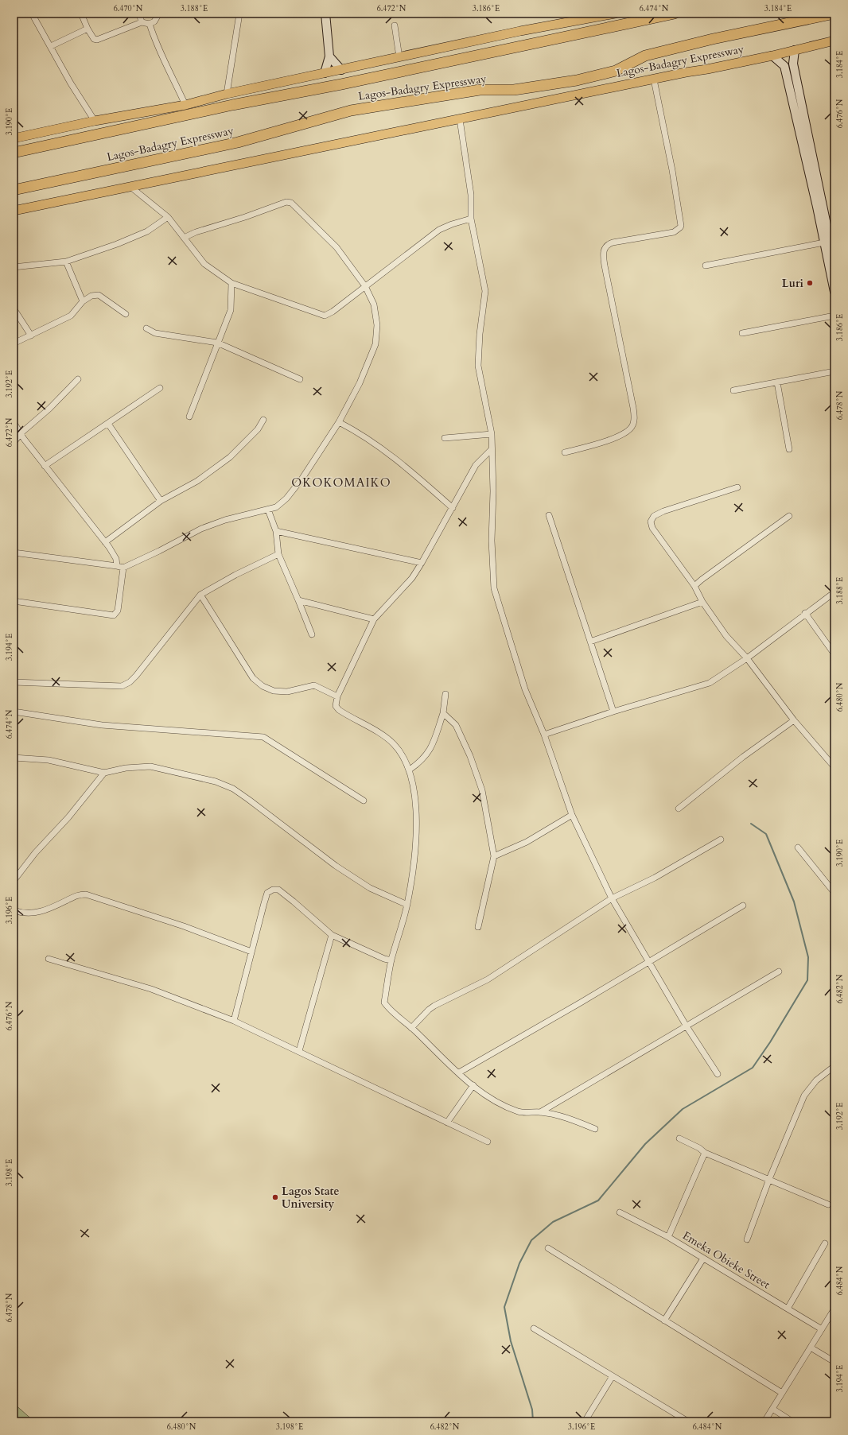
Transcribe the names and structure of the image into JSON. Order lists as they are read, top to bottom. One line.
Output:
{"streets":{"highway":["Lagos-Badagry Expressway"],"street":["Emeka Obieke Street"]},"districts":["OKOKOMAIKO"],"places":["Luri","Lagos State University"],"coordinates":["6.470°N","3.188°E","6.472°N","3.186°E","6.474°N","3.184°E","6.476°N","3.190°E","3.192°E","6.478°N","3.194°E","6.480°N","3.196°E","6.482°N","3.198°E","6.484°N"]}
